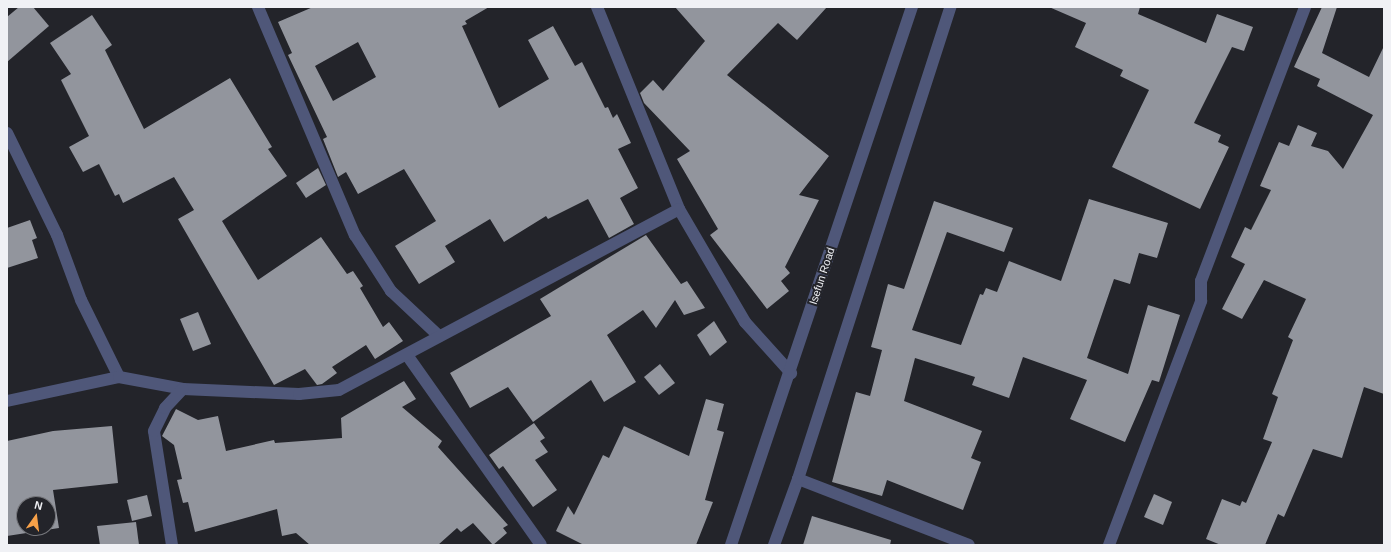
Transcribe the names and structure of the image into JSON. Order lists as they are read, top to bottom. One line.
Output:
{"streets":{"street":["Isefun Road"]},"north":"top"}
